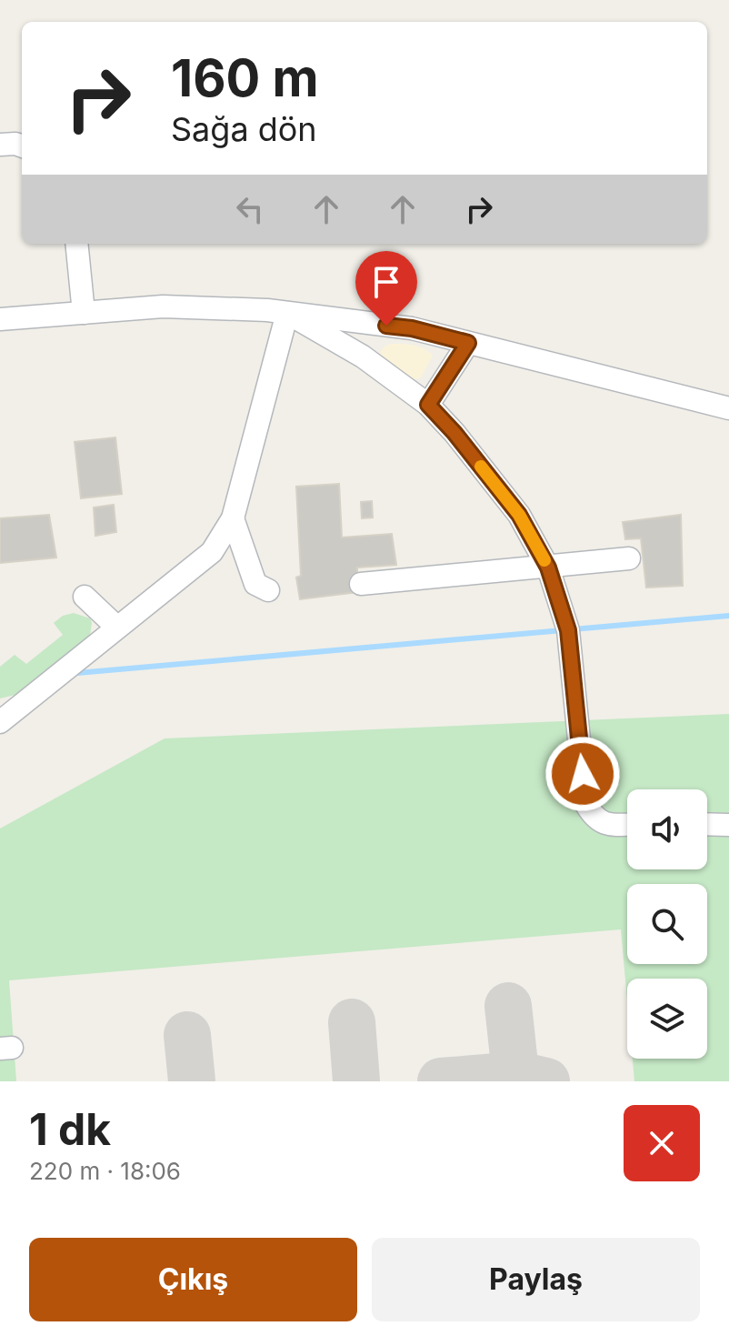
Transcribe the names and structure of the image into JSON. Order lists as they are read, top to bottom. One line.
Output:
{"page":{"turn":["160 m","Sağa dön"],"heading":["1 dk","220 m · 18:06"],"buttons":["Çıkış","Paylaş"]}}
